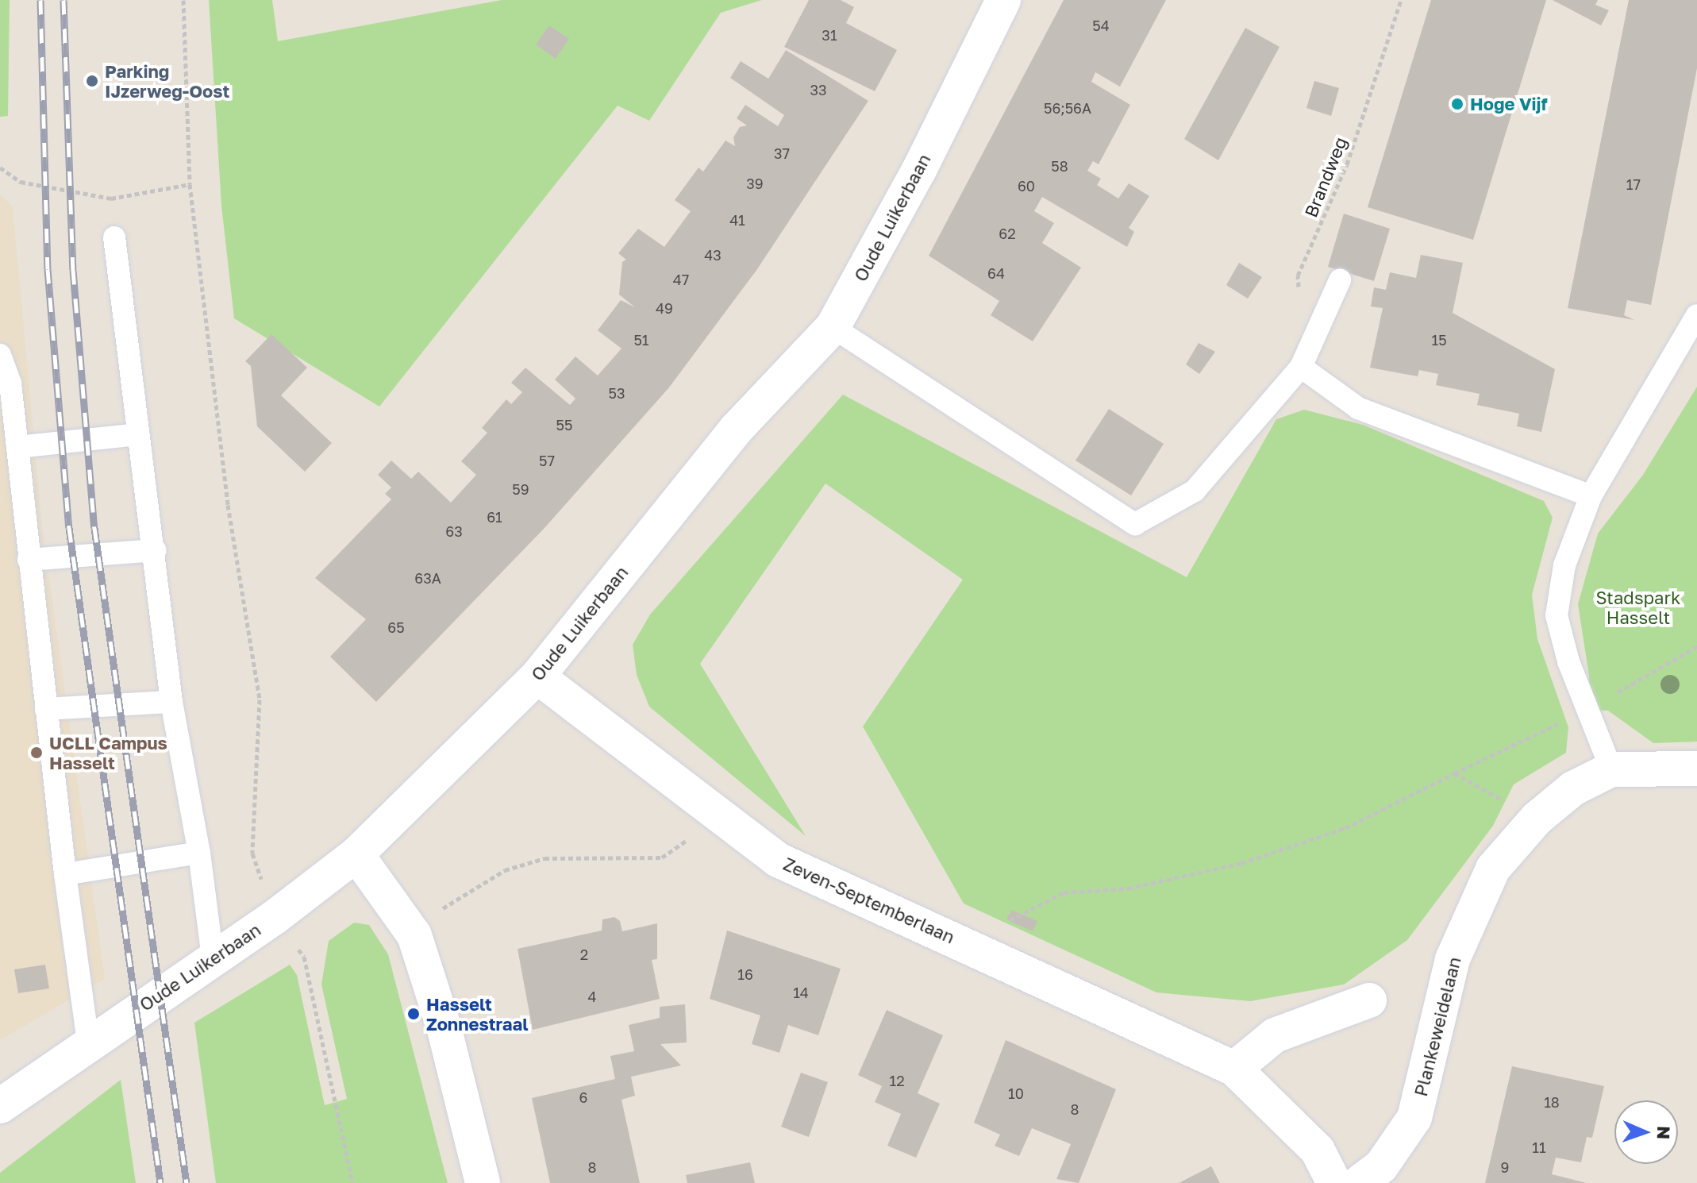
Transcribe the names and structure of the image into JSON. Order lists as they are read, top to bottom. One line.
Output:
{"streets":{"street":["Oude Luikerbaan","Zeven-Septemberlaan","Plankeweidelaan"],"path":["Brandweg"]},"crossings":[["Oude Luikerbaan","Zeven-Septemberlaan"]],"parks":["Stadspark Hasselt"],"places":["Parking IJzerweg-Oost","Hoge Vijf","UCLL Campus Hasselt","Hasselt Zonnestraal"],"house_numbers":["54","31","33","56;56A","37","58","39","17","60","41","62","43","64","47","49","51","15","53","55","57","59","61","63","63A","65","2","16","14","4","12","10","6","18","8","11","8","9"],"north":"right"}
